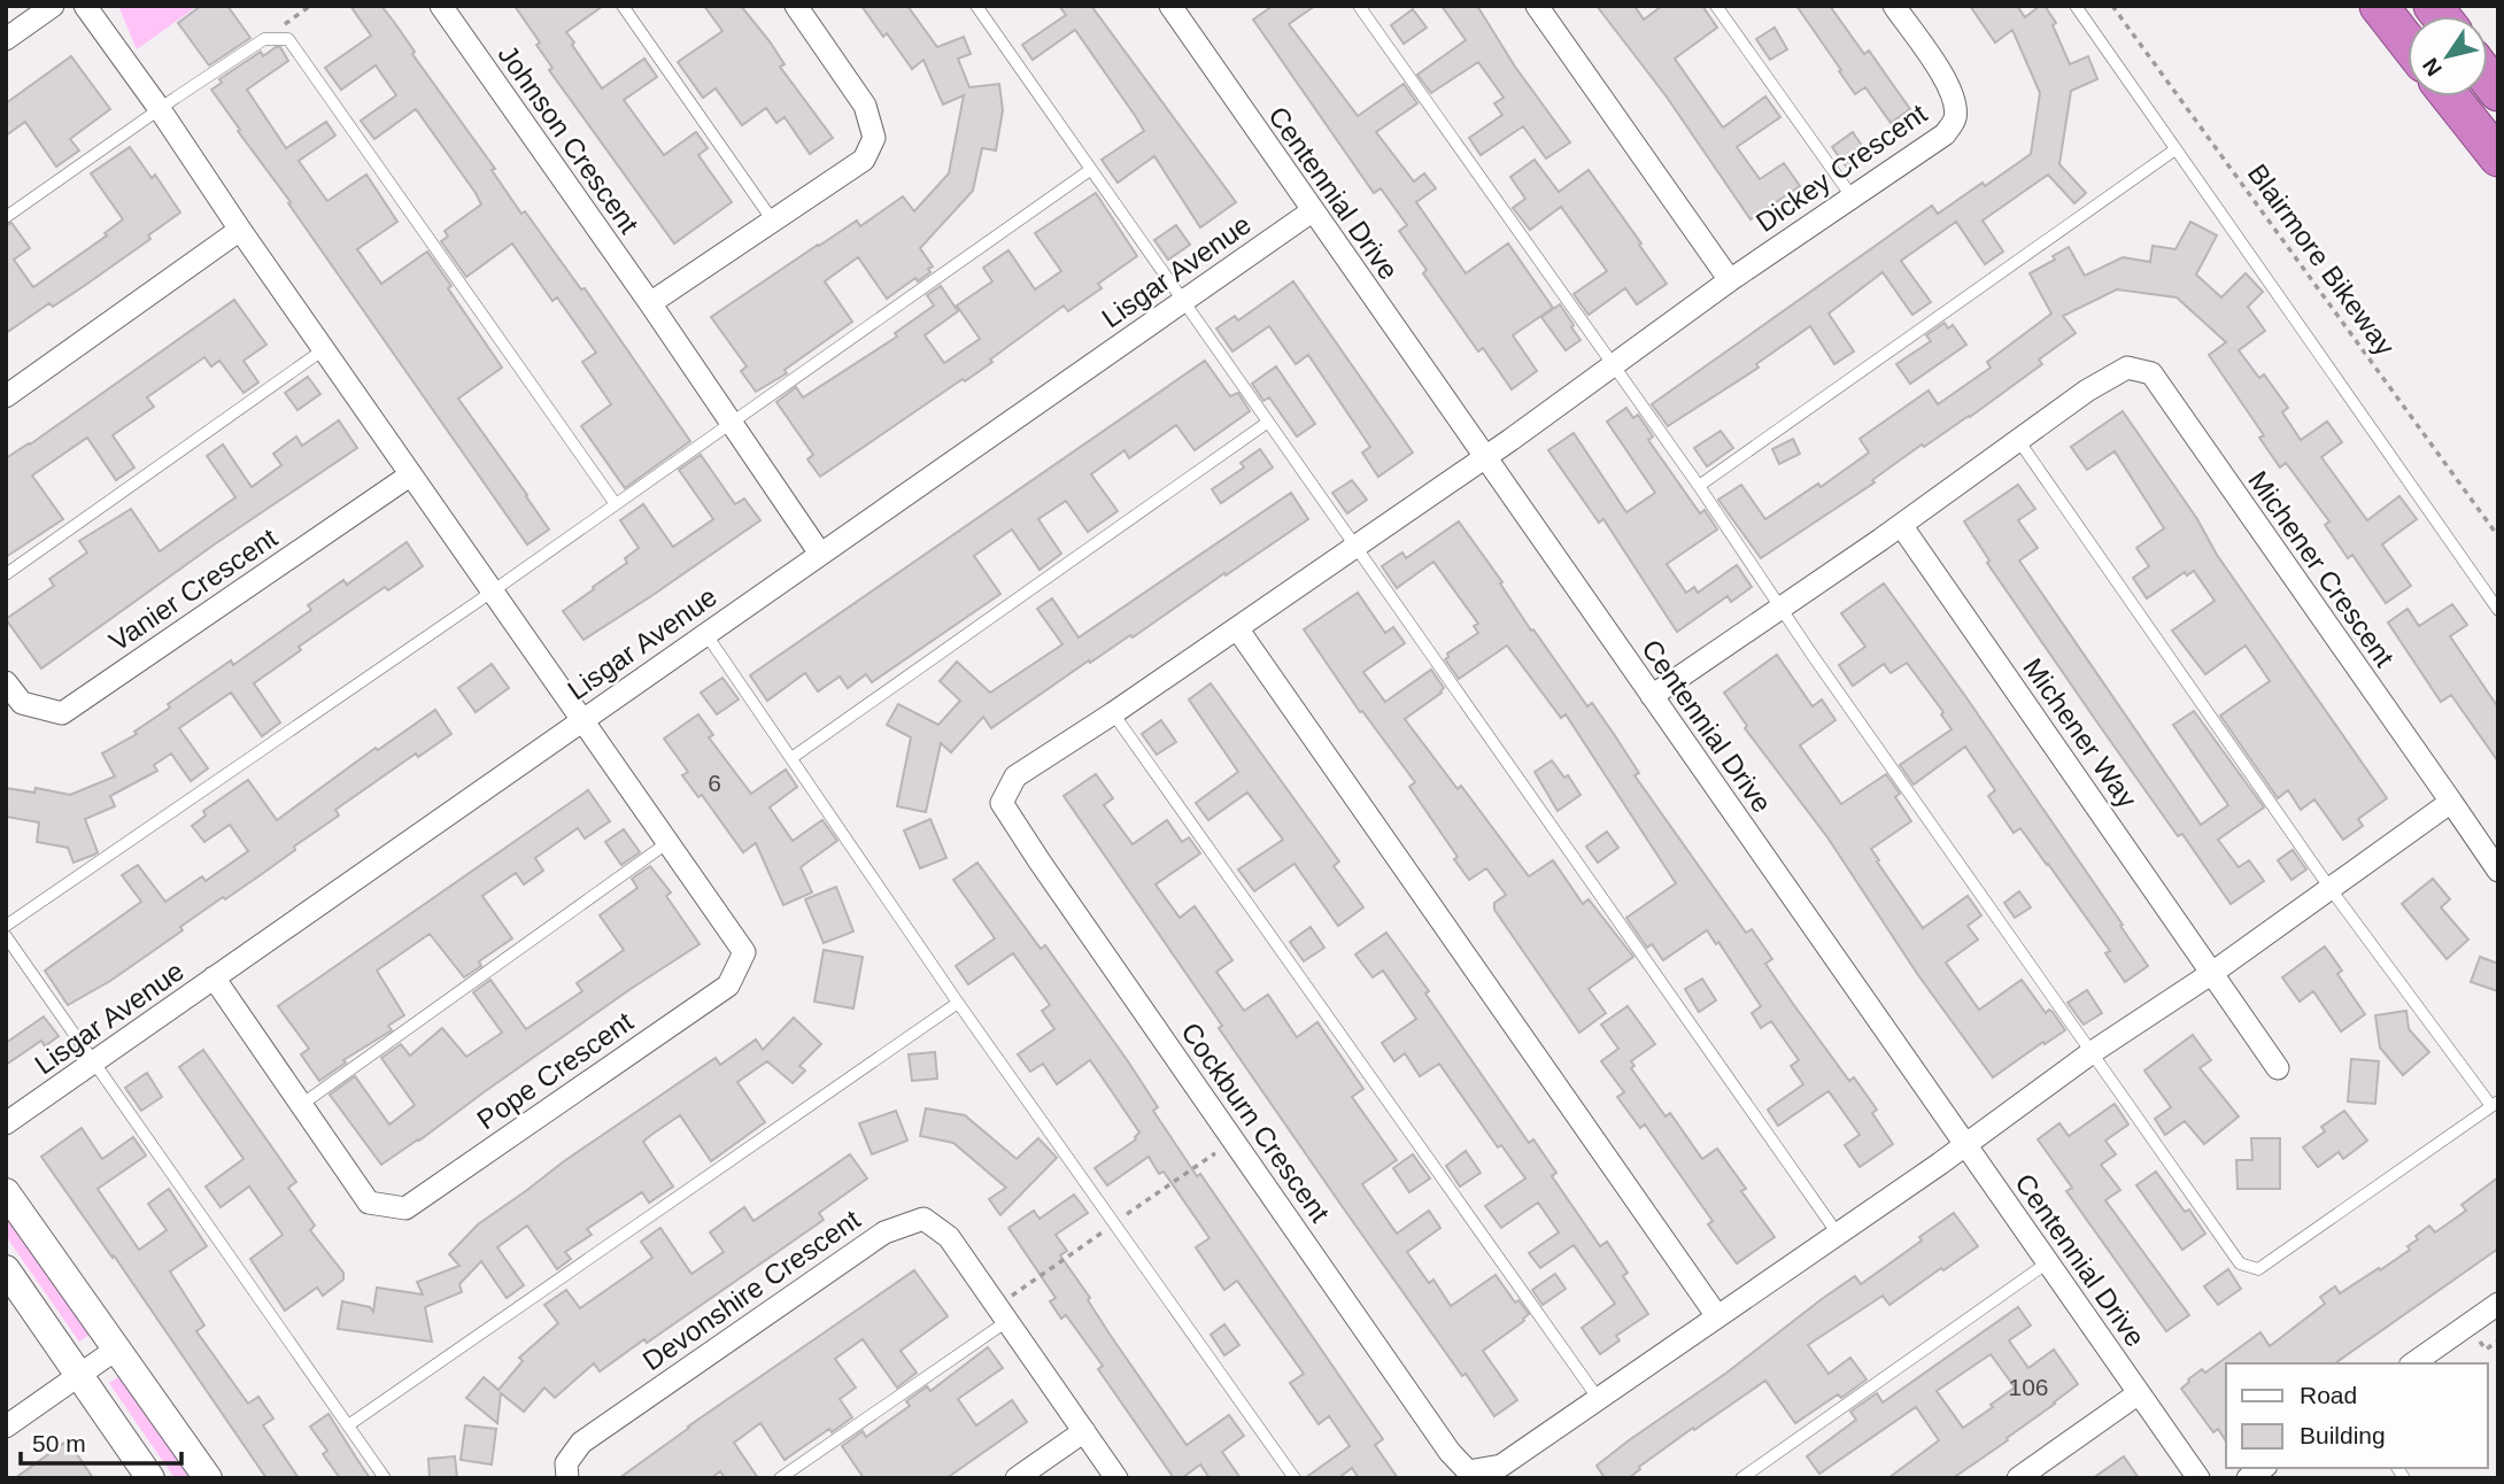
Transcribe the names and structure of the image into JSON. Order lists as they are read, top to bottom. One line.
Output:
{"streets":{"street":["Johnson Crescent","Dickey Crescent","Centennial Drive","Lisgar Avenue","Michener Crescent","Vanier Crescent","Michener Way","Pope Crescent","Cockburn Crescent","Devonshire Crescent"],"path":["Blairmore Bikeway"]},"crossings":[["Johnson Crescent","Lisgar Avenue"],["Dickey Crescent","Centennial Drive"],["Dickey Crescent","Cockburn Crescent"],["Centennial Drive","Lisgar Avenue"],["Centennial Drive","Michener Crescent"],["Centennial Drive","Cockburn Crescent"],["Lisgar Avenue","Pope Crescent"],["Michener Crescent","Michener Way"]],"house_numbers":["6","106"],"legend":["Road","Building"],"scale_bar":"50 m","north":"bottom left"}
